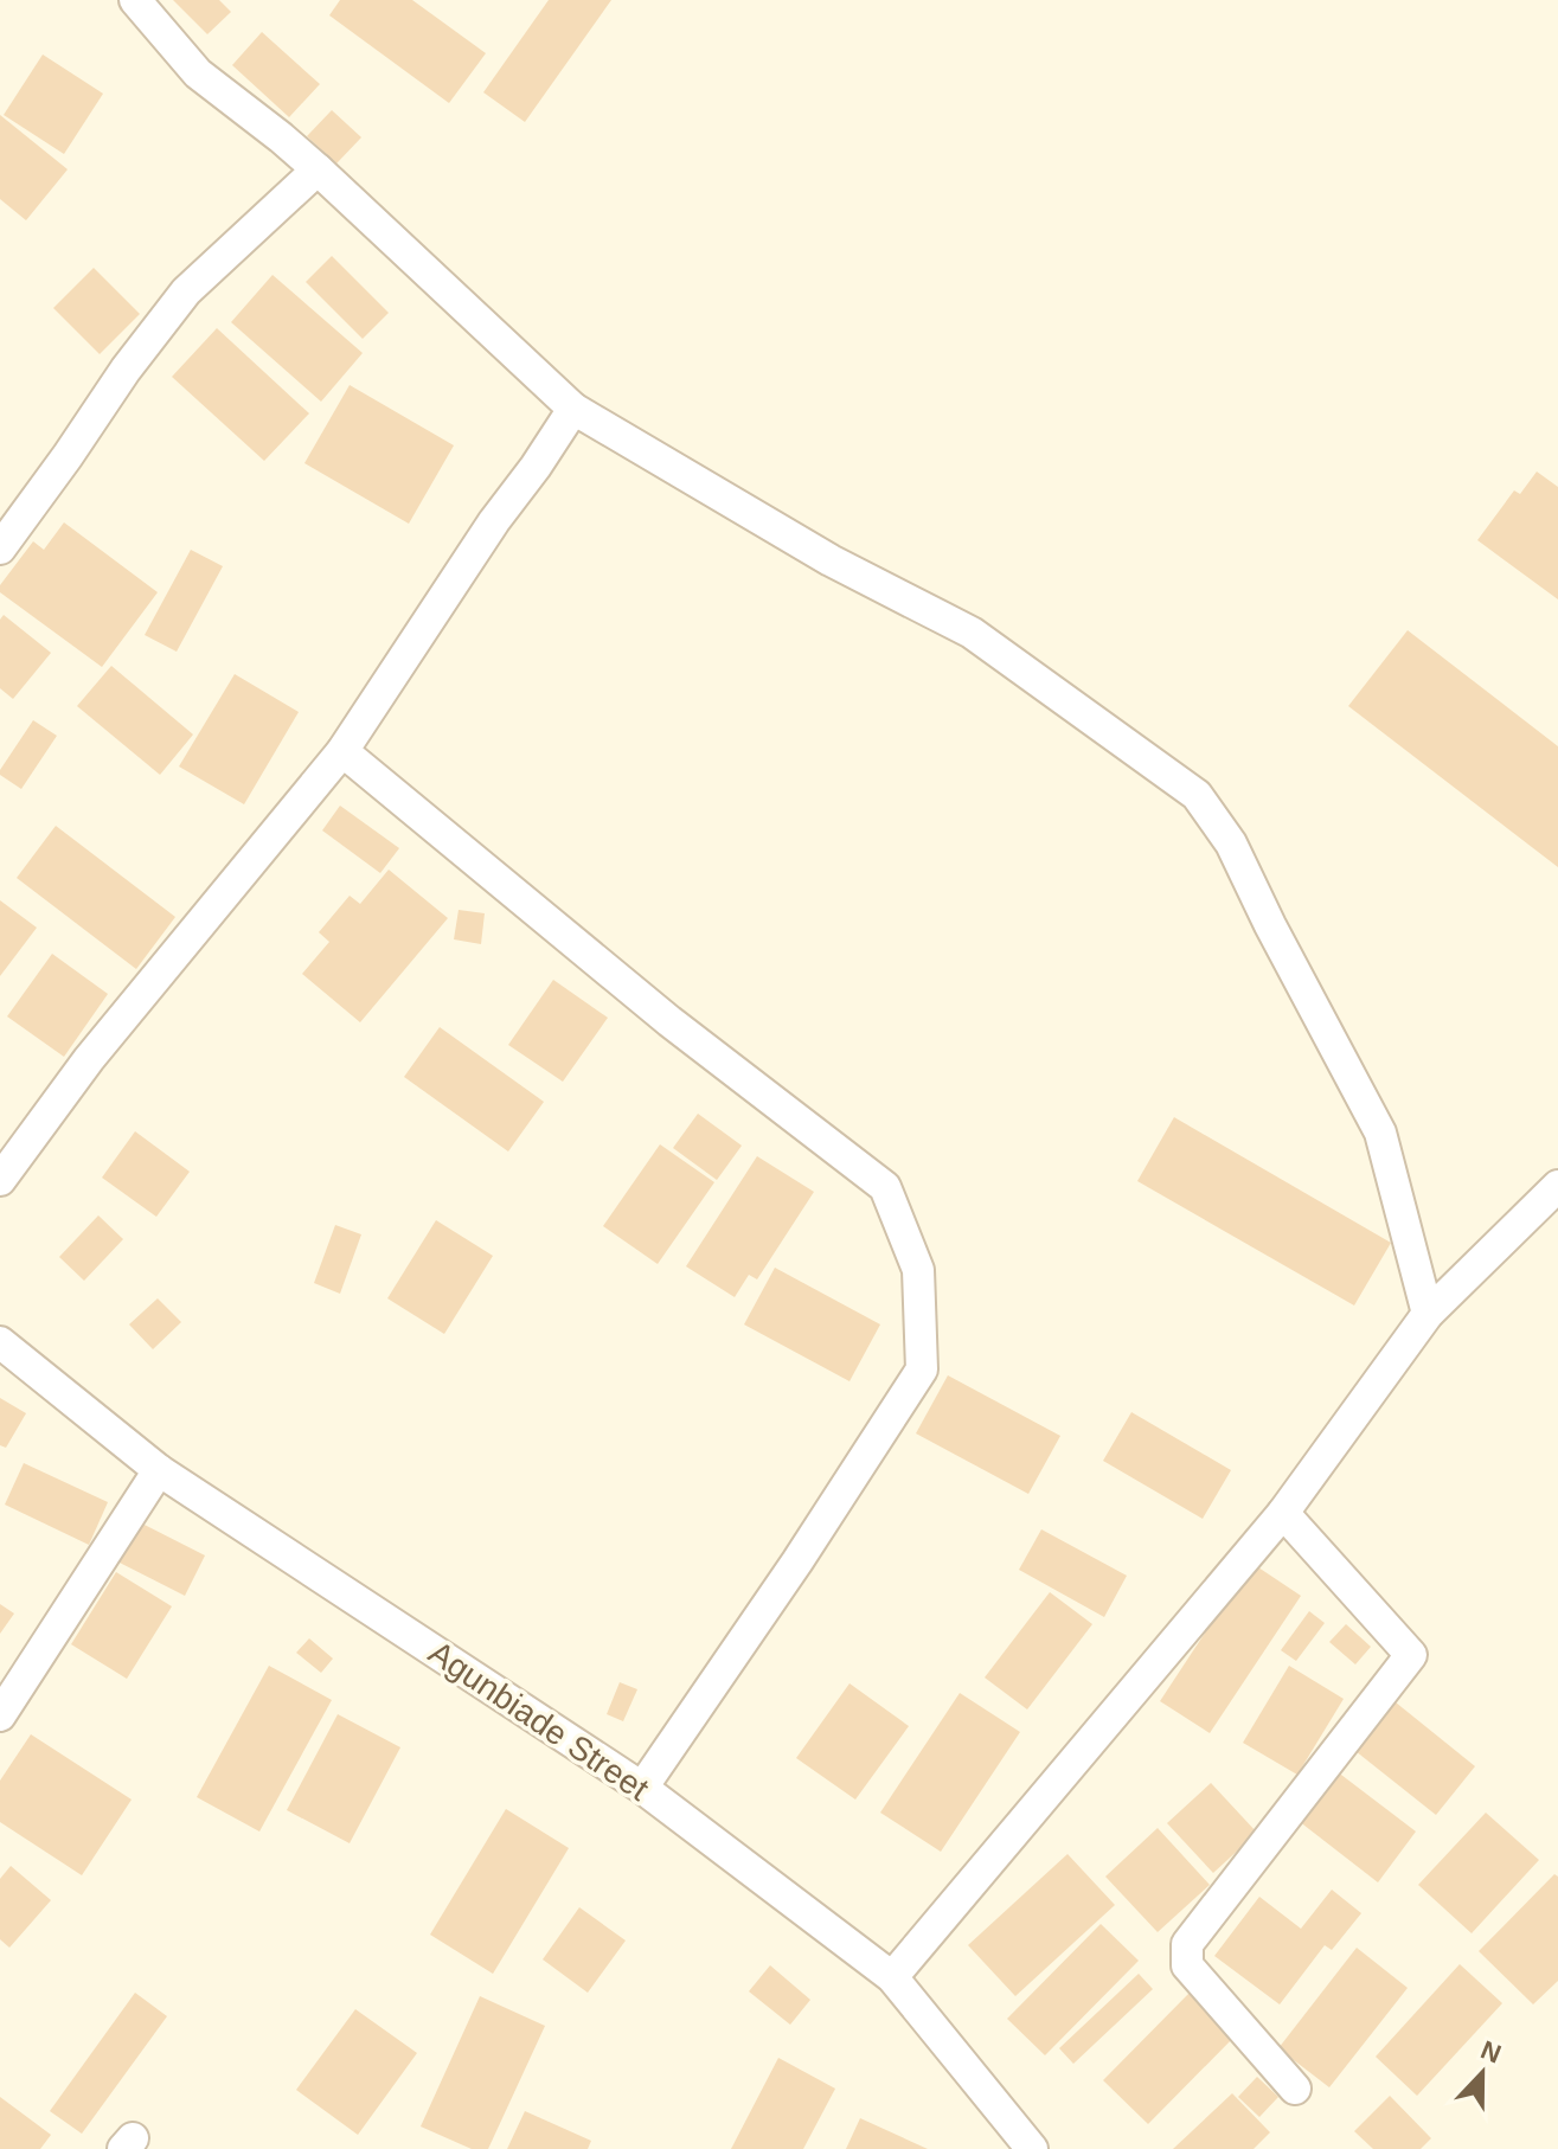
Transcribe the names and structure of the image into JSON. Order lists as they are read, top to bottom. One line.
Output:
{"streets":{"street":["Agunbiade Street"]},"north":"top"}
